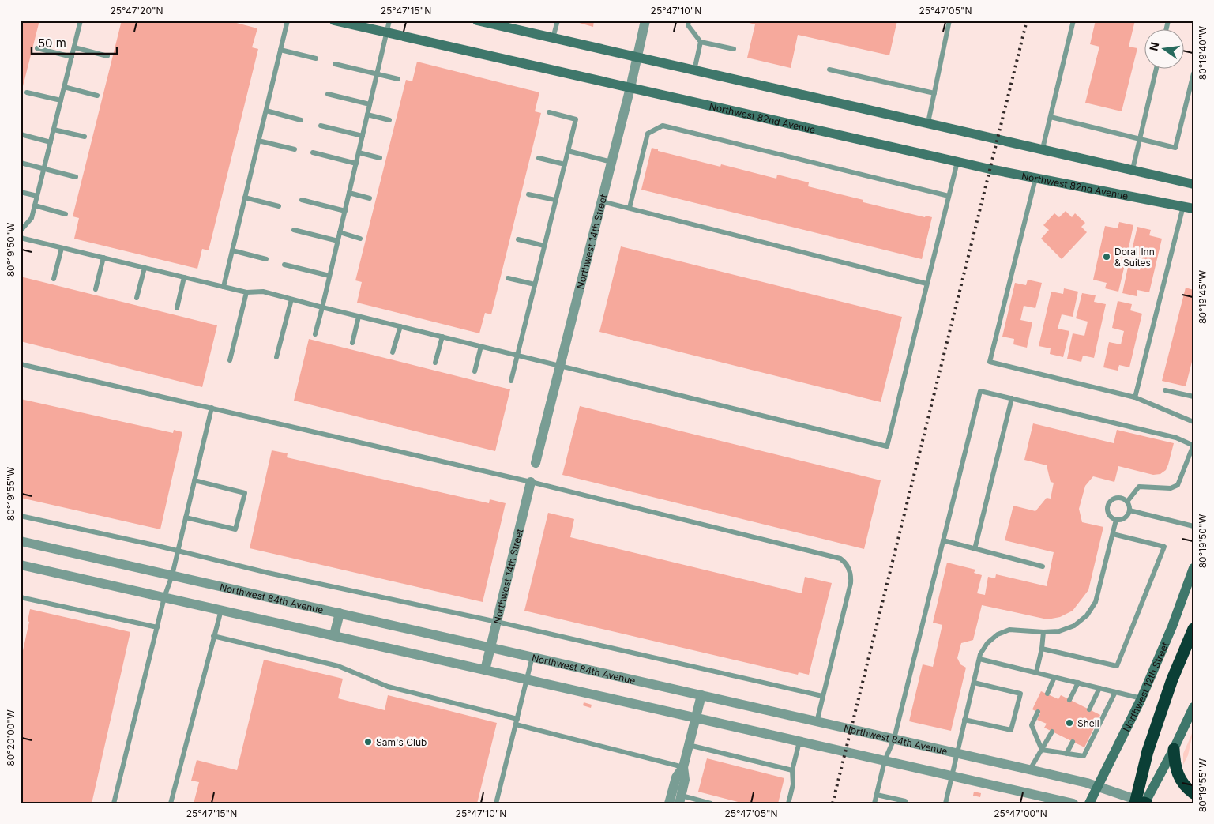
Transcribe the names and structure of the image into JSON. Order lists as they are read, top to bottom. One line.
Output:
{"streets":{"street":["Northwest 82nd Avenue","Northwest 14th Street","Northwest 84th Avenue","Northwest 12th Street"]},"crossings":[["Northwest 82nd Avenue","Northwest 14th Street"],["Northwest 14th Street","Northwest 84th Avenue"],["Northwest 84th Avenue","Northwest 12th Street"]],"places":["Doral Inn & Suites","Shell","Sam's Club"],"scale_bar":"50 m","north":"left","coordinates":["25°47'20\"N","25°47'15\"N","25°47'10\"N","25°47'05\"N","80°19'40\"W","80°19'50\"W","80°19'45\"W","80°19'55\"W","80°20'00\"W","25°47'00\"N"]}
